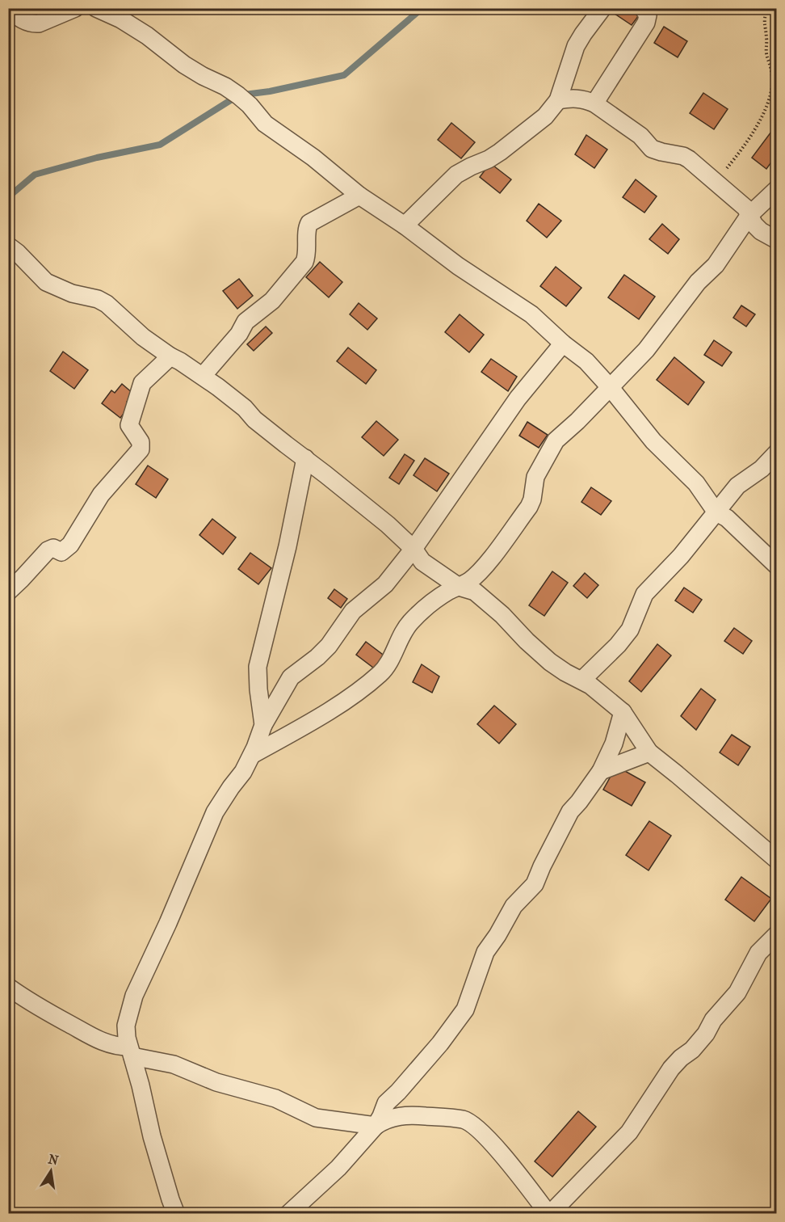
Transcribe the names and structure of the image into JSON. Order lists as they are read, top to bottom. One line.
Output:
{"north":"top"}
